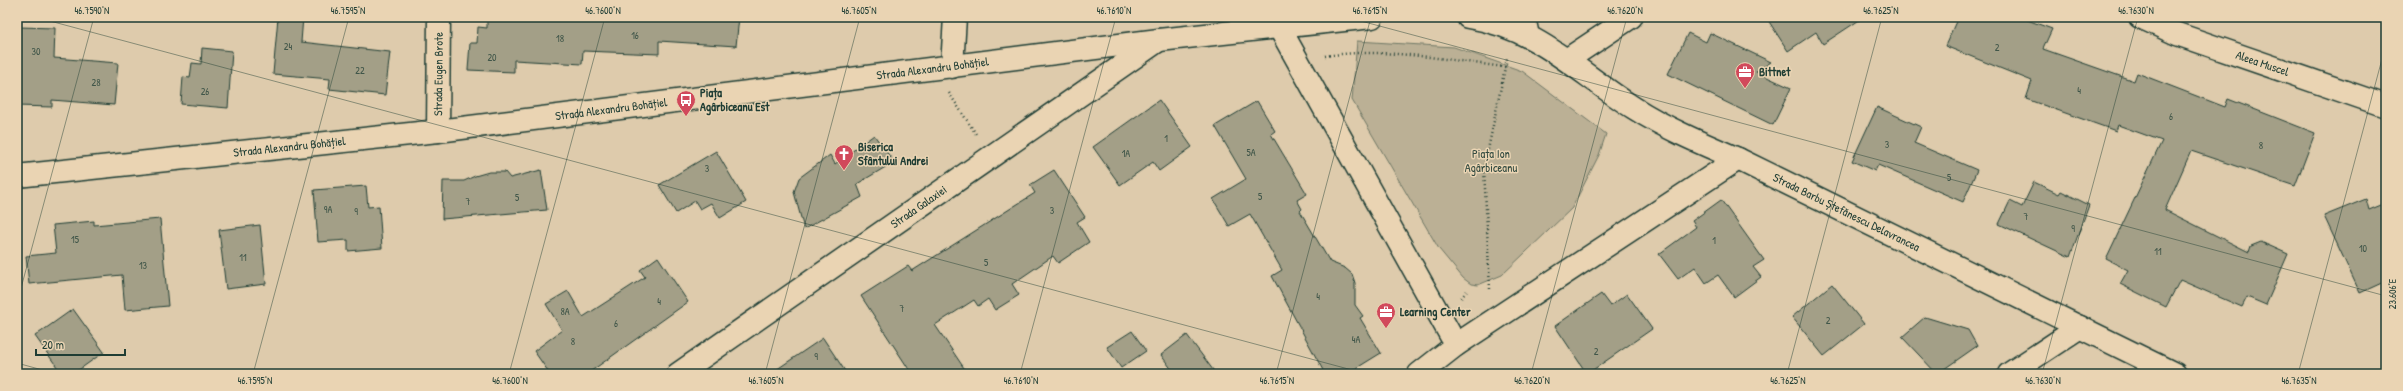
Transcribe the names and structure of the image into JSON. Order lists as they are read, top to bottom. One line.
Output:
{"streets":{"main road":["Aleea Muscel","Strada Alexandru Bohățiel","Strada Eugen Brote","Strada Galaxiei","Strada Barbu Ștefănescu Delavrancea"]},"crossings":[["Strada Alexandru Bohățiel","Strada Eugen Brote"],["Strada Alexandru Bohățiel","Strada Galaxiei"]],"parks":["Piața Ion Agârbiceanu"],"places":{"office":["Bittnet","Learning Center"],"bus stop":["Piața Agârbiceanu Est"],"church":["Biserica Sfântului Andrei"]},"house_numbers":["16","18","24","2","30","20","22","28","4","26","6","1","3","8","5A","1A","3","5","5","5","7","9A","3","9","7","9","15","1","10","11","11","5","13","4","4","7","8A","2","6","4A","8","2","9"],"scale_bar":"20 m","coordinates":["46.7590°N","46.7595°N","46.7600°N","46.7605°N","46.7610°N","46.7615°N","46.7620°N","46.7625°N","46.7630°N","23.606°E","46.7635°N"]}
